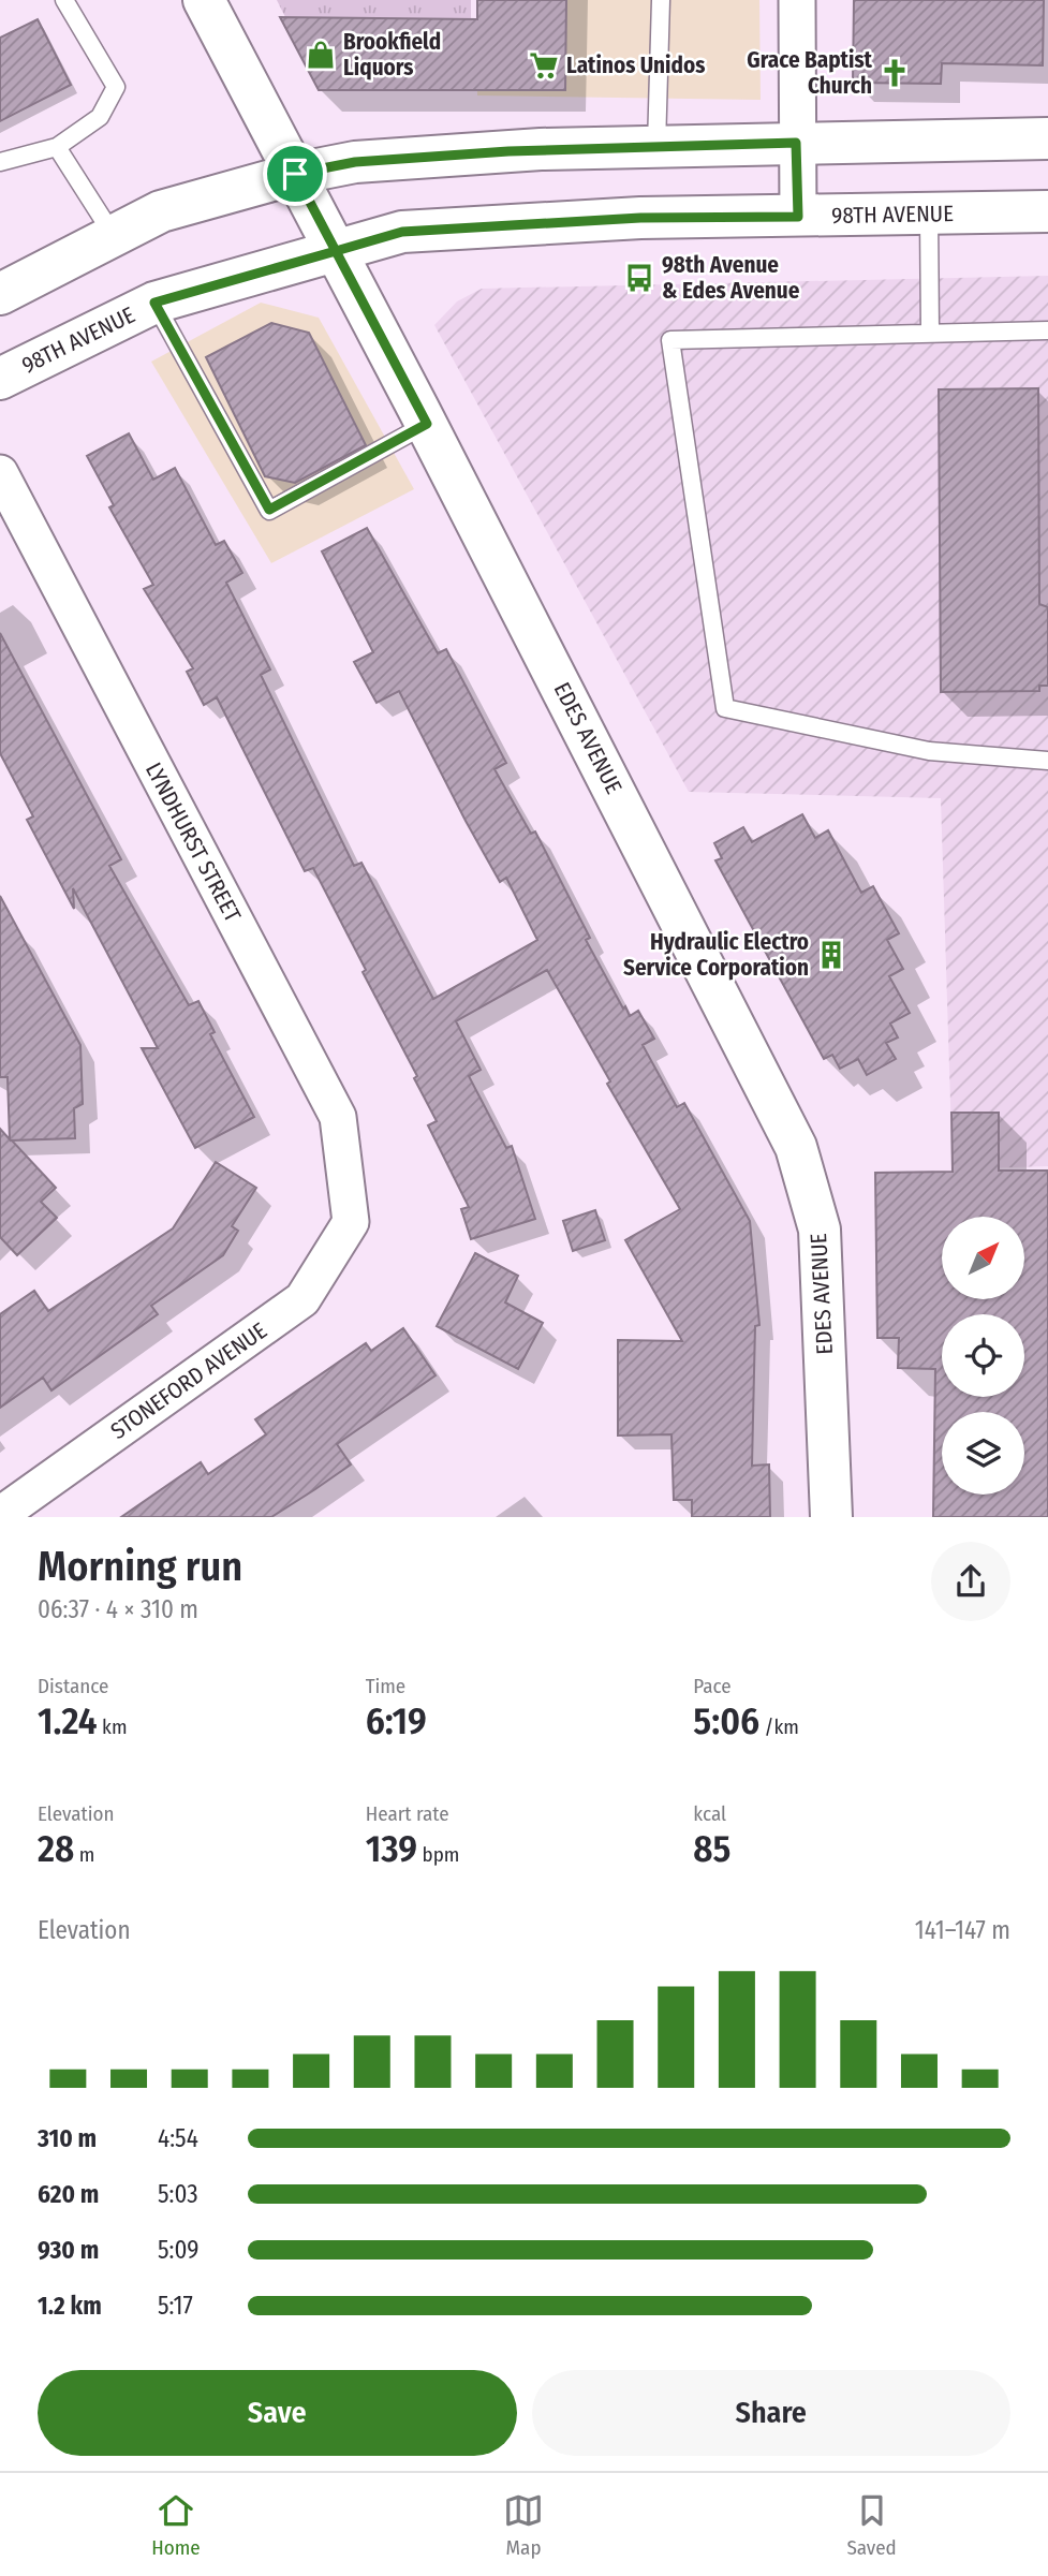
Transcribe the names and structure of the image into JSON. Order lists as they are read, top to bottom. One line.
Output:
{"streets":{"main road":["98TH AVENUE","EDES AVENUE"],"street":["LYNDHURST STREET","STONEFORD AVENUE"]},"crossings":[["98TH AVENUE","EDES AVENUE"],["LYNDHURST STREET","STONEFORD AVENUE"]],"places":{"shop":["Brookfield Liquors"],"supermarket":["Latinos Unidos"],"church":["Grace Baptist Church"],"bus stop":["98th Avenue & Edes Avenue"],"building":["Hydraulic Electro Service Corporation"]},"north":"top right","page":{"heading":["Morning run","06:37 · 4 × 310 m"],"stats":[["Distance","1.24 km"],["Time","6:19"],["Pace","5:06 /km"],["Elevation","28 m"],["Heart rate","139 bpm"],["kcal","85"]],"chart":["Elevation","141–147 m"],"list":[{"name":"310 m","note":"4:54"},{"name":"620 m","note":"5:03"},{"name":"930 m","note":"5:09"},{"name":"1.2 km","note":"5:17"}],"buttons":["Save","Share"],"tabs":["Home","Map","Saved"]}}
